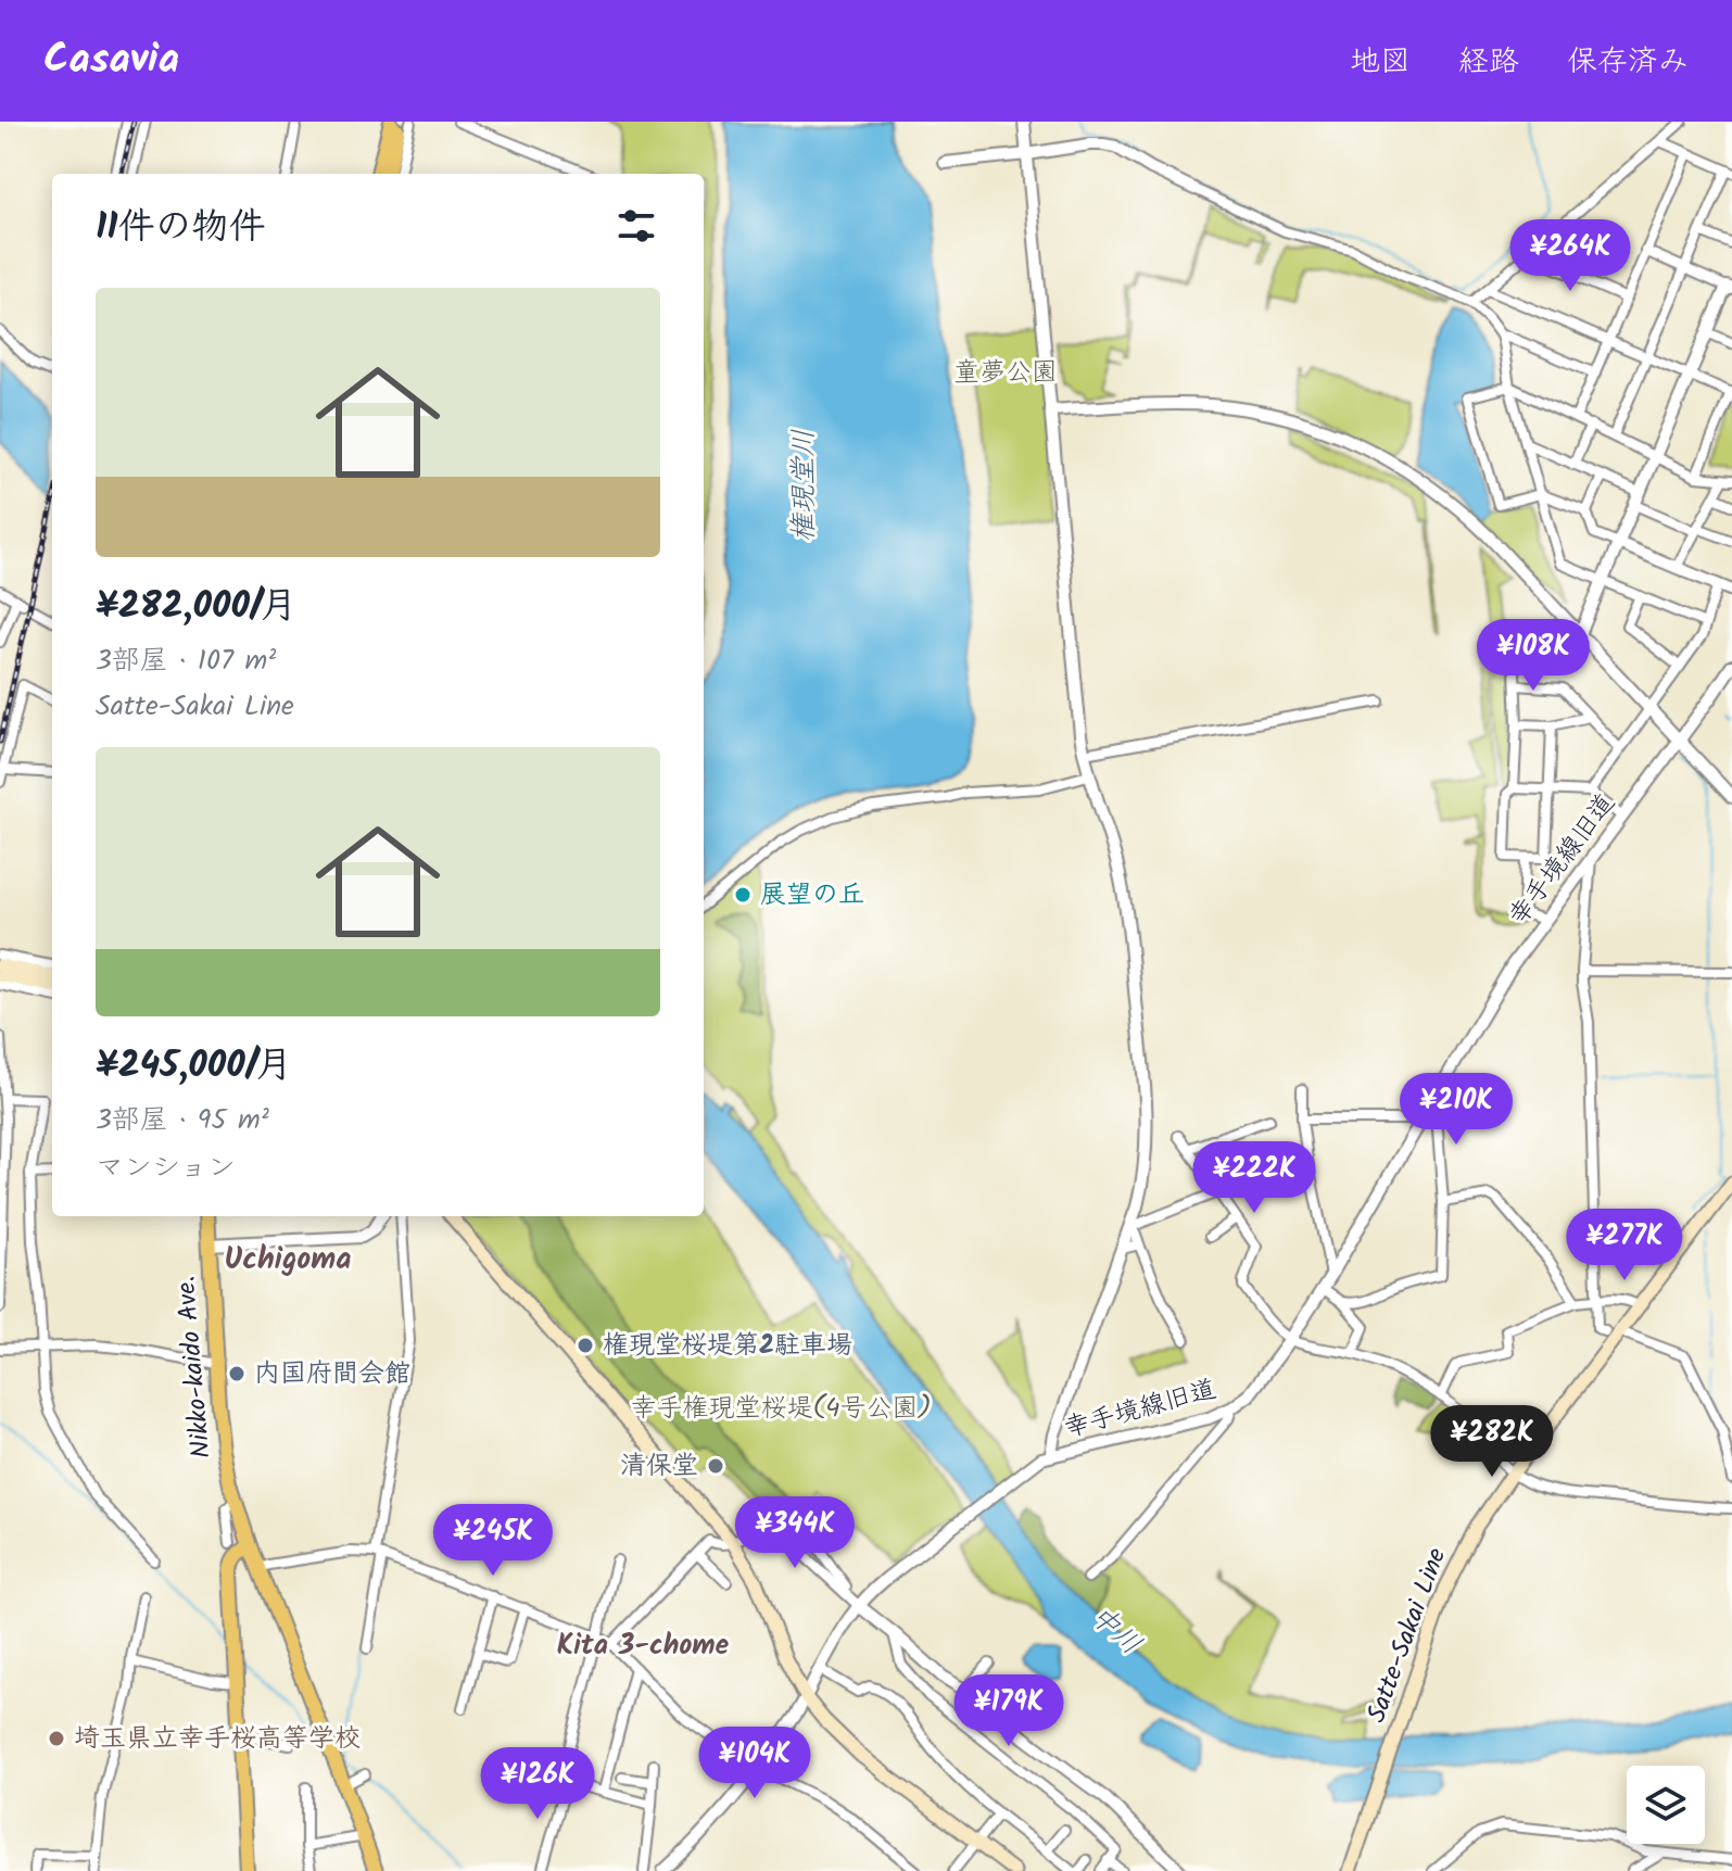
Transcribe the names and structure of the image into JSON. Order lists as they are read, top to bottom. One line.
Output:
{"streets":{"main road":["Nikko-kaido Ave.","Satte-Sakai Line"],"street":["幸手境線旧道"]},"districts":["Uchigoma","Kita 3-chome"],"water":["権現堂川","中川"],"parks":["童夢公園","幸手権現堂桜堤(4号公園)"],"places":["展望の丘","権現堂桜堤第2駐車場","内国府間会館","清保堂","埼玉県立幸手桜高等学校"],"page":{"header":"Casavia","nav":["地図","経路","保存済み"],"heading":"11件の物件","price":["¥264K","¥108K","¥210K","¥222K","¥277K","¥282K","¥344K","¥245K","¥179K","¥104K","¥126K"],"list":[{"name":"¥282,000/月","note":"3部屋 · 107 m² · Satte-Sakai Line"},{"name":"¥245,000/月","note":"3部屋 · 95 m² · マンション"}]}}
